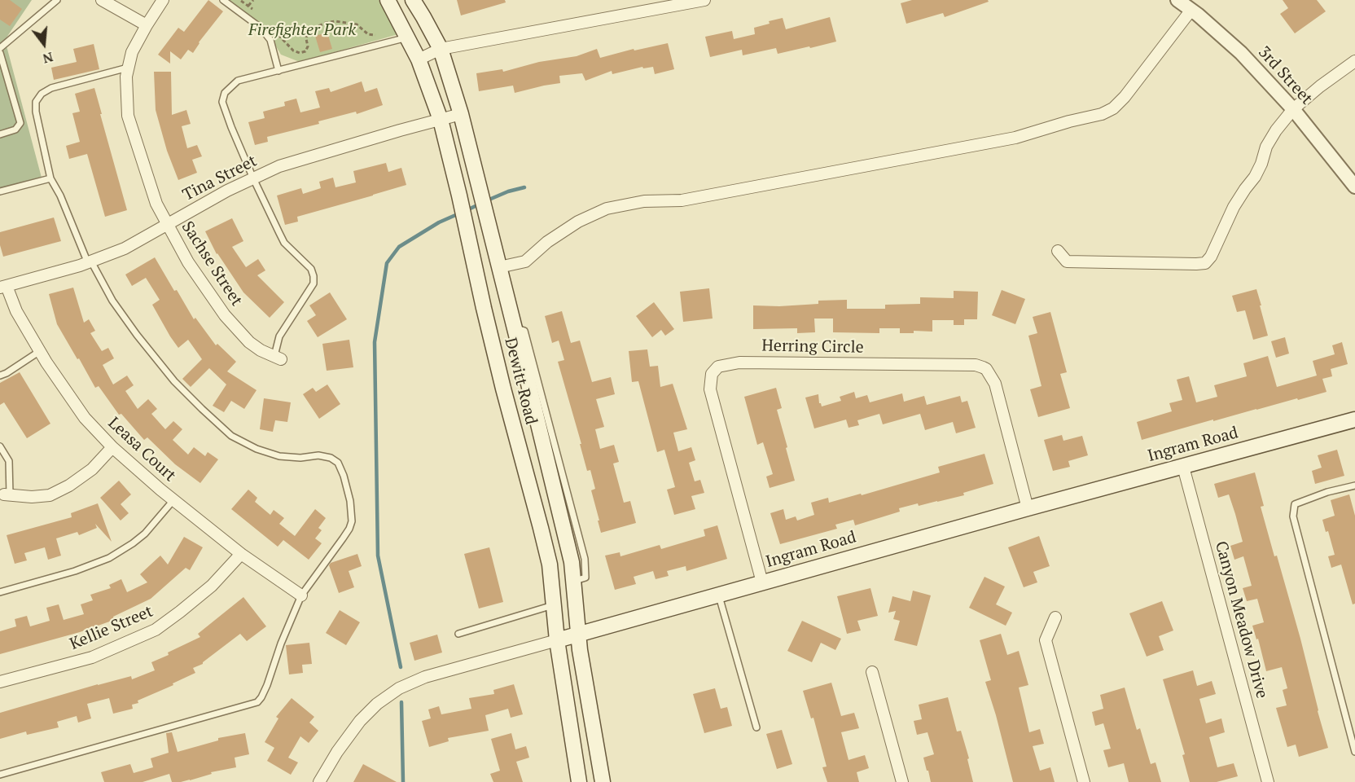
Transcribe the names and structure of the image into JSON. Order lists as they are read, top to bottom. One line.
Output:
{"streets":{"main road":["Dewitt Road","Ingram Road"],"street":["3rd Street","Tina Street","Sachse Street","Herring Circle","Leasa Court","Canyon Meadow Drive","Kellie Street"]},"crossings":[["Tina Street","Sachse Street"],["Tina Street","Dewitt Road"],["Tina Street","Leasa Court"],["Herring Circle","Ingram Road"],["Dewitt Road","Ingram Road"],["Ingram Road","Canyon Meadow Drive"],["Leasa Court","Kellie Street"]],"parks":["Firefighter Park"],"north":"bottom"}
